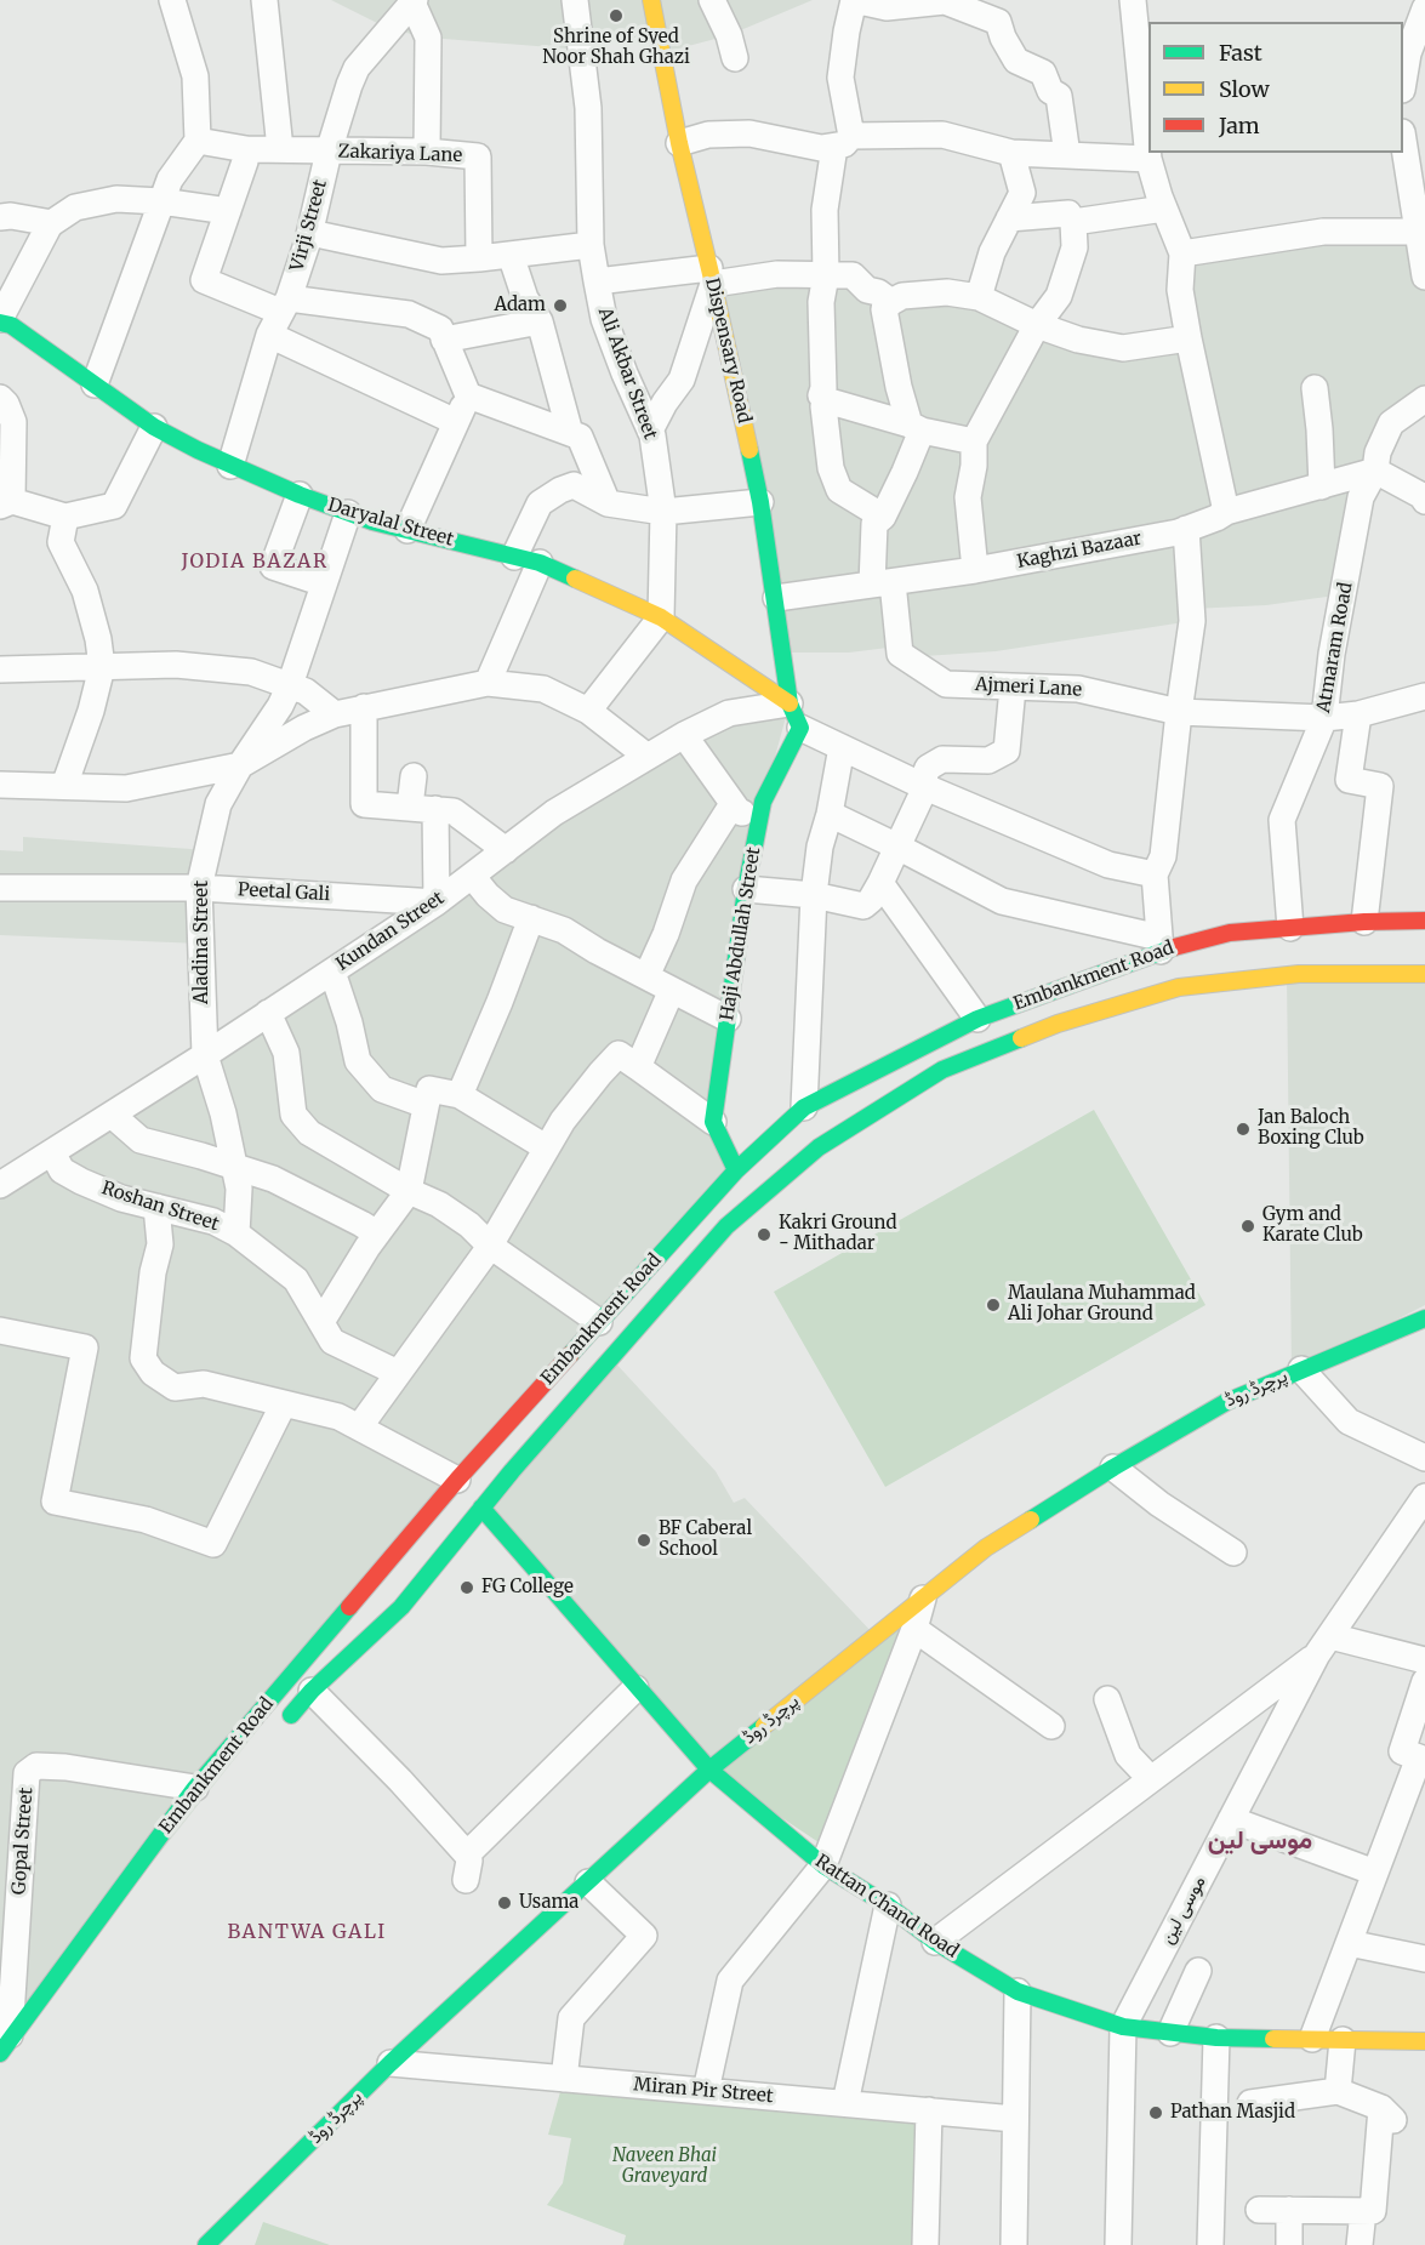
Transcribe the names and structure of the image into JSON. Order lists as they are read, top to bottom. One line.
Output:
{"streets":{"street":["Zakariya Lane","Virji Street","Dispensary Road","Ali Akbar Street","Daryalal Street","Kaghzi Bazaar","Atmaram Road","Ajmeri Lane","Peetal Gali","Kundan Street","Haji Abdullah Street","Aladina Street","Embankment Road","Roshan Street","پرچرڈ روڈ","Gopal Street","Rattan Chand Road","موسی لین","Miran Pir Street"]},"crossings":[["Zakariya Lane","Virji Street"],["Virji Street","Daryalal Street"],["Dispensary Road","Daryalal Street"],["Dispensary Road","Kaghzi Bazaar"],["Dispensary Road","Kundan Street"],["Ali Akbar Street","Daryalal Street"],["Daryalal Street","Kundan Street"],["Daryalal Street","Aladina Street"],["Kaghzi Bazaar","Atmaram Road"],["Kaghzi Bazaar","Ajmeri Lane"],["Atmaram Road","Ajmeri Lane"],["Atmaram Road","Embankment Road"],["Peetal Gali","Kundan Street"],["Peetal Gali","Aladina Street"],["Kundan Street","Aladina Street"],["Kundan Street","Roshan Street"],["Aladina Street","Roshan Street"],["Embankment Road","Gopal Street"],["Embankment Road","Rattan Chand Road"],["پرچرڈ روڈ","Rattan Chand Road"],["پرچرڈ روڈ","Miran Pir Street"],["Rattan Chand Road","موسی لین"]],"districts":["JODIA BAZAR","موسی لین","BANTWA GALI"],"parks":["Naveen Bhai Graveyard"],"places":["Shrine of Syed Noor Shah Ghazi","Adam","Jan Baloch Boxing Club","Gym and Karate Club","Kakri Ground - Mithadar","Maulana Muhammad Ali Johar Ground","BF Caberal School","FG College","Usama","Pathan Masjid"],"legend":["Fast","Slow","Jam"]}
